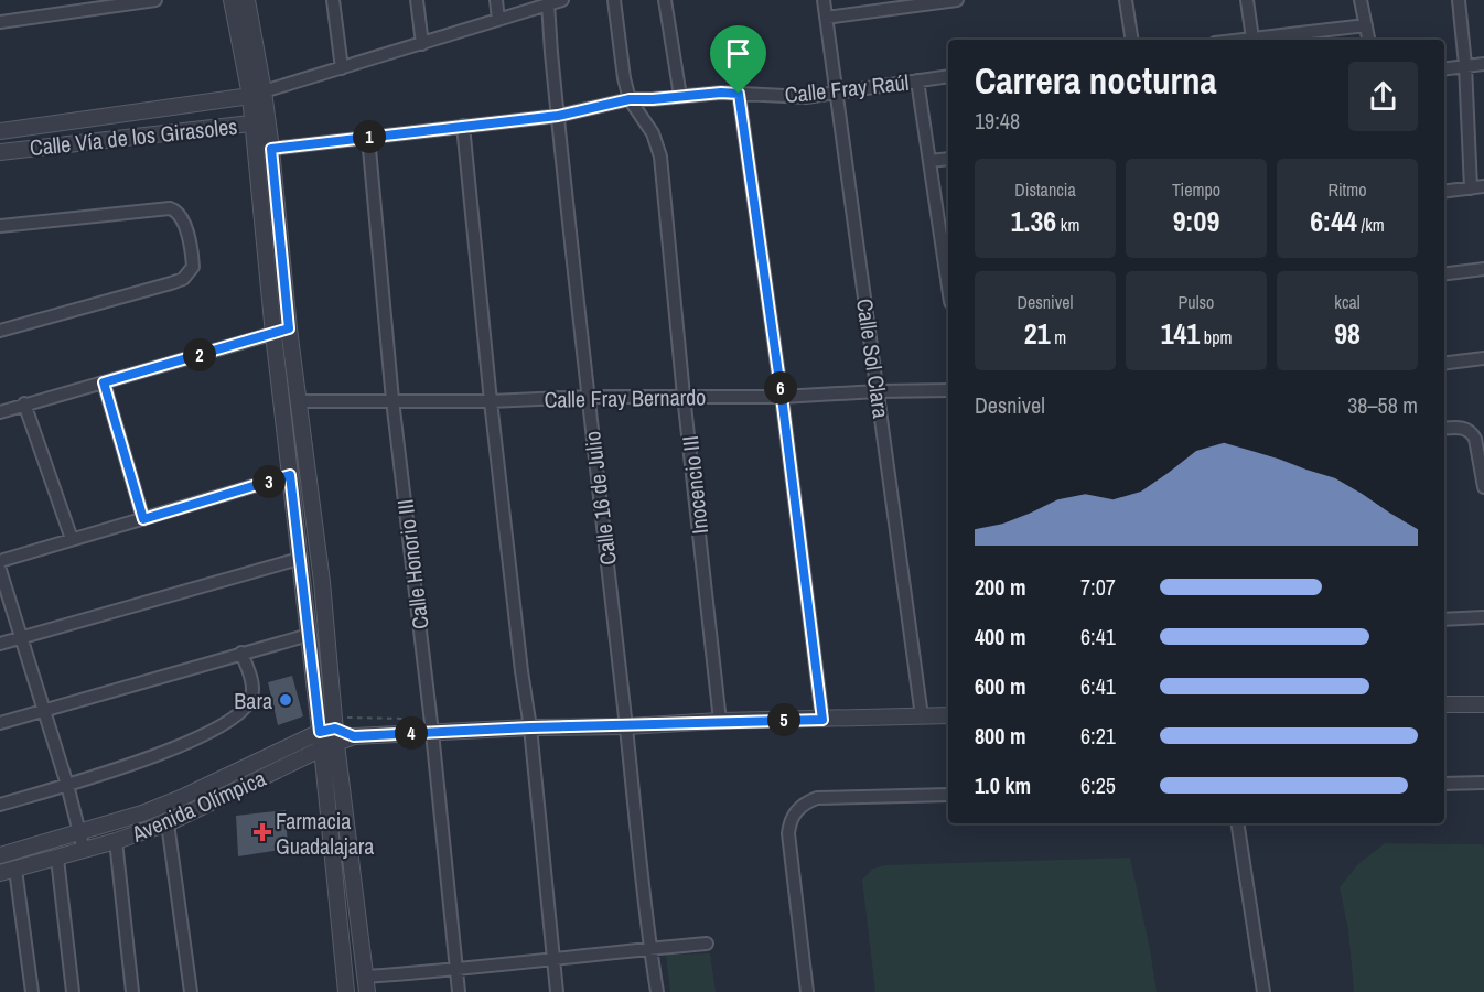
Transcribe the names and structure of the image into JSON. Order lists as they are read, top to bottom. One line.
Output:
{"streets":{"street":["Calle Fray Raúl","Calle Vía de los Girasoles","Calle Sol Clara","Calle Fray Bernardo","Inocencio III","Calle 16 de Julio","Calle Honorio III","Avenida Olímpica"]},"crossings":[["Calle Fray Raúl","Calle Sol Clara"],["Calle Fray Raúl","Inocencio III"],["Calle Fray Raúl","Calle 16 de Julio"],["Calle Fray Raúl","Calle Honorio III"],["Calle Sol Clara","Calle Fray Bernardo"],["Calle Fray Bernardo","Inocencio III"],["Calle Fray Bernardo","Calle 16 de Julio"],["Calle Fray Bernardo","Calle Honorio III"]],"places":{"other":["Bara"],"health":["Farmacia Guadalajara"]},"page":{"heading":["Carrera nocturna","19:48"],"pins":["1","2","6","3","5","4"],"stats":[["Distancia","1.36 km"],["Tiempo","9:09"],["Ritmo","6:44 /km"],["Desnivel","21 m"],["Pulso","141 bpm"],["kcal","98"]],"chart":["Desnivel","38–58 m"],"list":[{"name":"200 m","note":"7:07"},{"name":"400 m","note":"6:41"},{"name":"600 m","note":"6:41"},{"name":"800 m","note":"6:21"},{"name":"1.0 km","note":"6:25"}]}}
